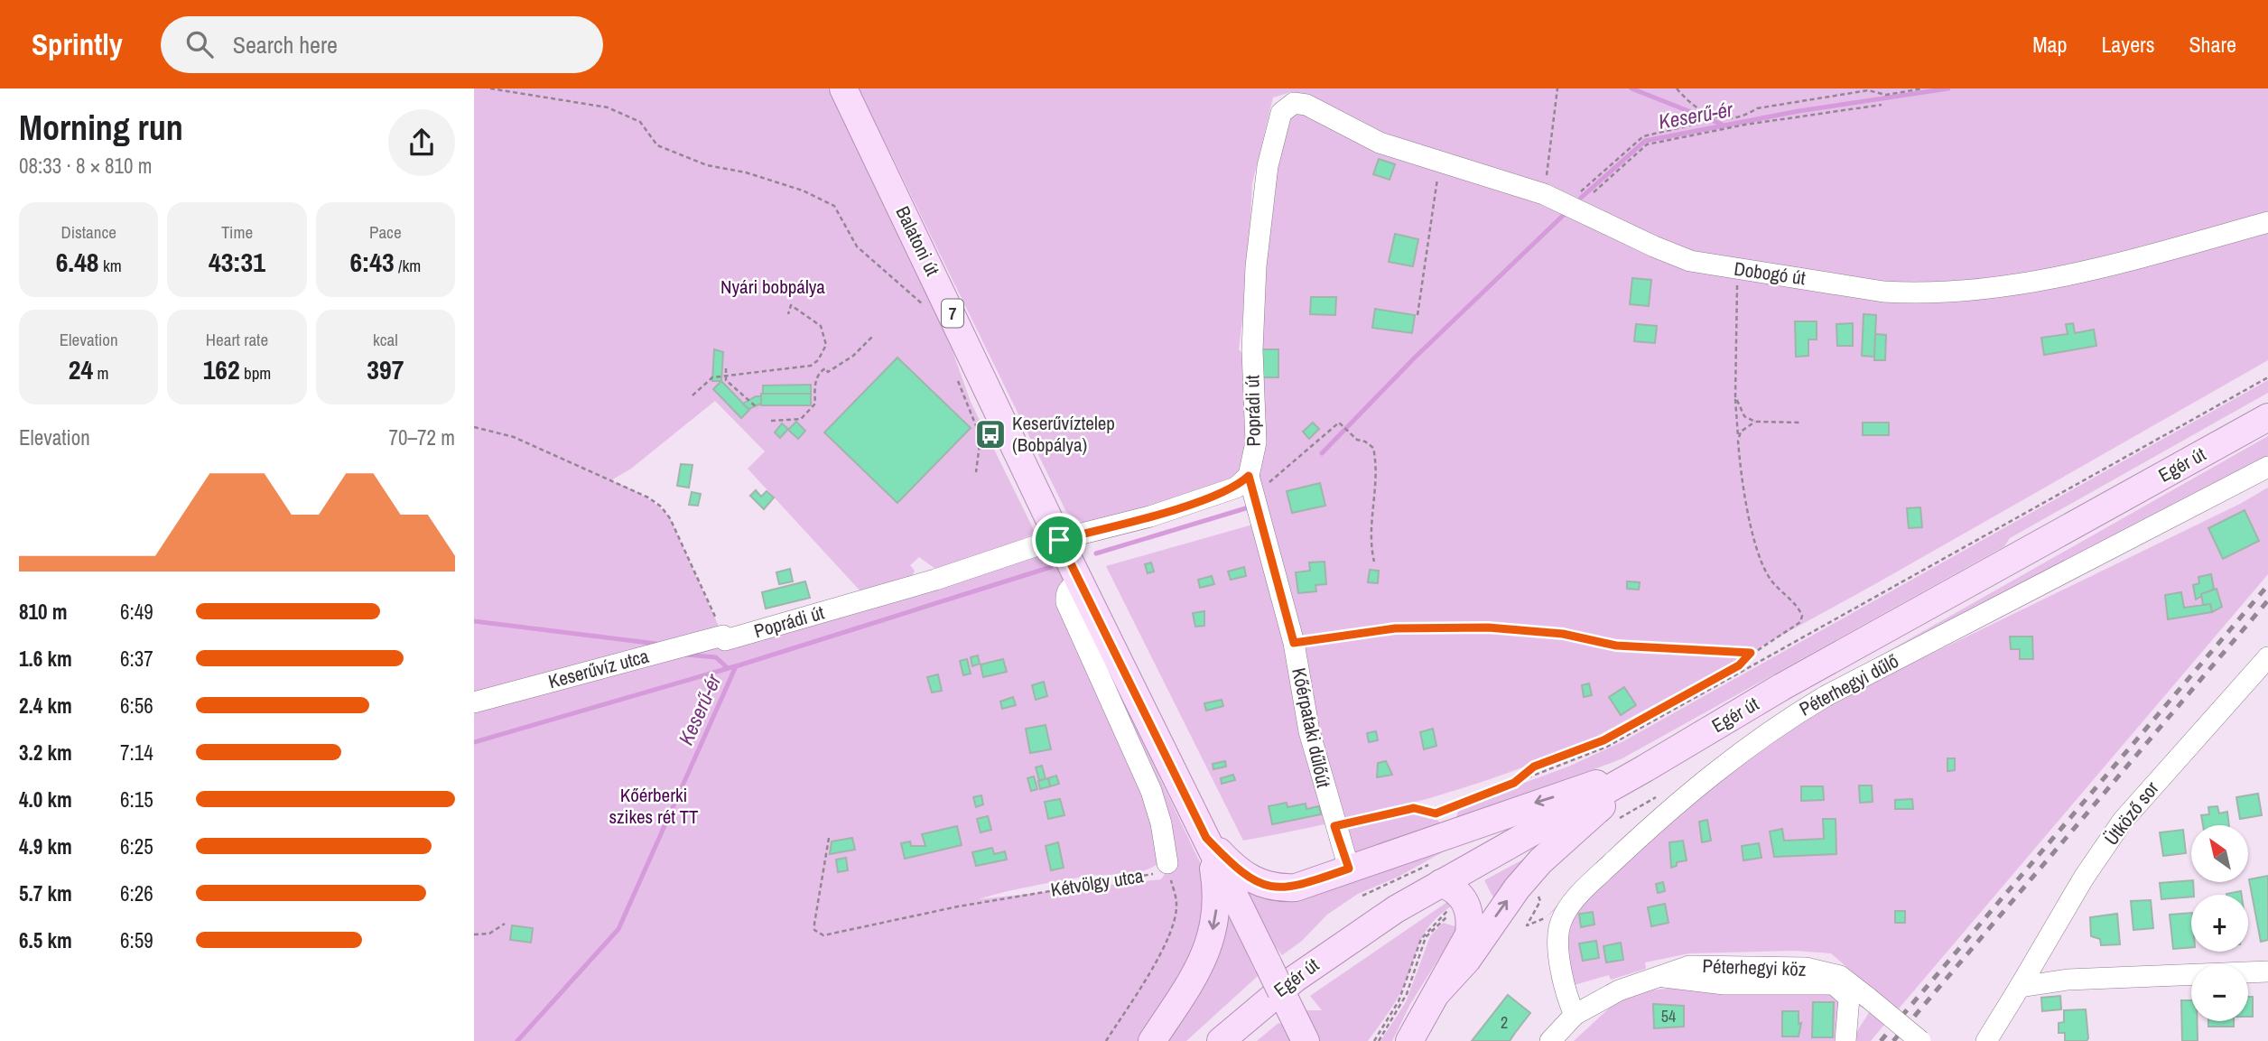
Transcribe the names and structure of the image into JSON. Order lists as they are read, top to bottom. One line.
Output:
{"streets":{"main road":["Balatoni út","7","Egér út"],"street":["Dobogó út","Poprádi út","Keserűvíz utca","Péterhegyi dűlő","Kőérpataki dűlőút","Ütköző sor","Kétvölgy utca","Péterhegyi köz"]},"crossings":[["Balatoni út","Poprádi út"],["Balatoni út","Kétvölgy utca"],["Dobogó út","Poprádi út"],["Poprádi út","Keserűvíz utca"],["Poprádi út","Kőérpataki dűlőút"]],"water":["Keserű-ér"],"parks":["Nyári bobpálya","Kőérberki szikes rét TT"],"places":{"bus stop":["Keserűvíztelep (Bobpálya)"]},"house_numbers":["54","2"],"north":"top left","page":{"header":"Sprintly","search":"Search here","nav":["Map","Layers","Share"],"heading":["Morning run","08:33 · 8 × 810 m"],"stats":[["Distance","6.48 km"],["Time","43:31"],["Pace","6:43 /km"],["Elevation","24 m"],["Heart rate","162 bpm"],["kcal","397"]],"chart":["Elevation","70–72 m"],"list":[{"name":"810 m","note":"6:49"},{"name":"1.6 km","note":"6:37"},{"name":"2.4 km","note":"6:56"},{"name":"3.2 km","note":"7:14"},{"name":"4.0 km","note":"6:15"},{"name":"4.9 km","note":"6:25"},{"name":"5.7 km","note":"6:26"},{"name":"6.5 km","note":"6:59"}],"map_buttons":["+","−"]}}
